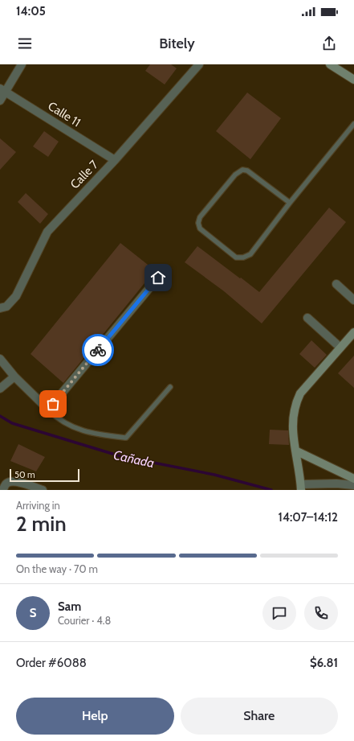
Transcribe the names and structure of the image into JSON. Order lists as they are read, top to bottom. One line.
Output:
{"streets":{"street":["Calle 11","Calle 7"]},"crossings":[["Calle 11","Calle 7"]],"water":["Cañada"],"scale_bar":"50 m","page":{"status":"14:05","header":"Bitely","scale":"50 m","heading":["2 min","Arriving in","14:07–14:12"],"panel":["Sam","Courier · 4.8","Order #6088","$6.81"],"bar":"On the way · 70 m","round":"S","buttons":["Help","Share"]}}
